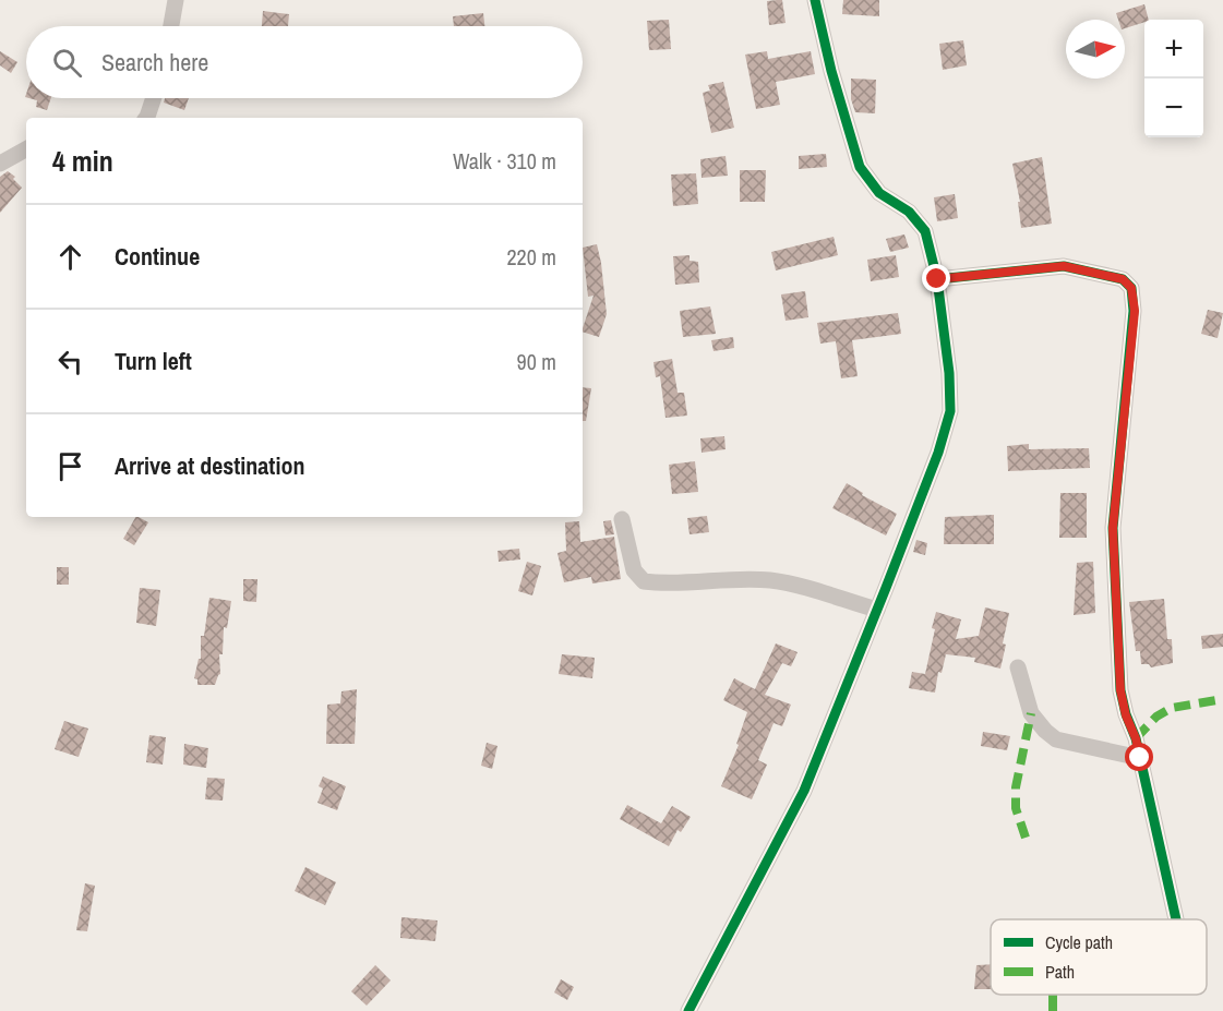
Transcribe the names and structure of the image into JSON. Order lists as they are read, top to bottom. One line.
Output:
{"legend":["Cycle path","Path"],"north":"right","page":{"map_buttons":["+","−"],"search":"Search here","heading":["4 min","Walk · 310 m"],"list":[["Continue","220 m"],["Turn left","90 m"],"Arrive at destination"]}}
